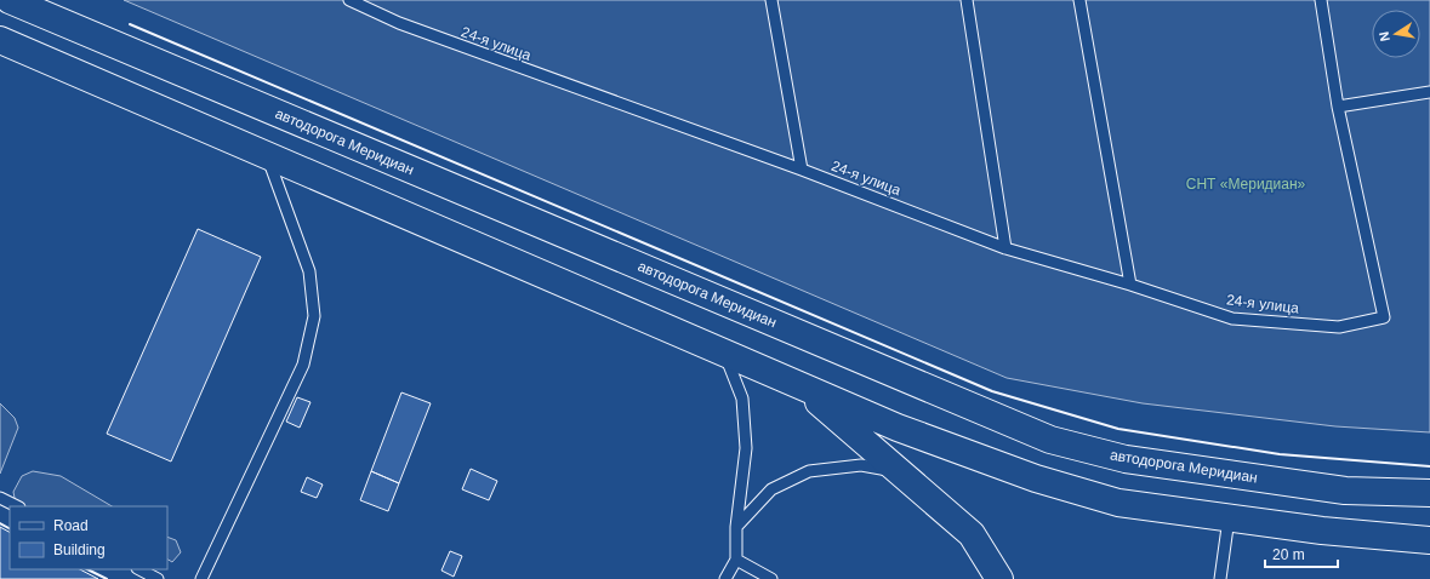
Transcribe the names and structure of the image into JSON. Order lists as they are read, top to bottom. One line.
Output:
{"streets":{"main road":["автодорога Меридиан"],"lane":["24-я улица"]},"parks":["СНТ «Меридиан»"],"legend":["Road","Building"],"scale_bar":"20 m","north":"left"}
